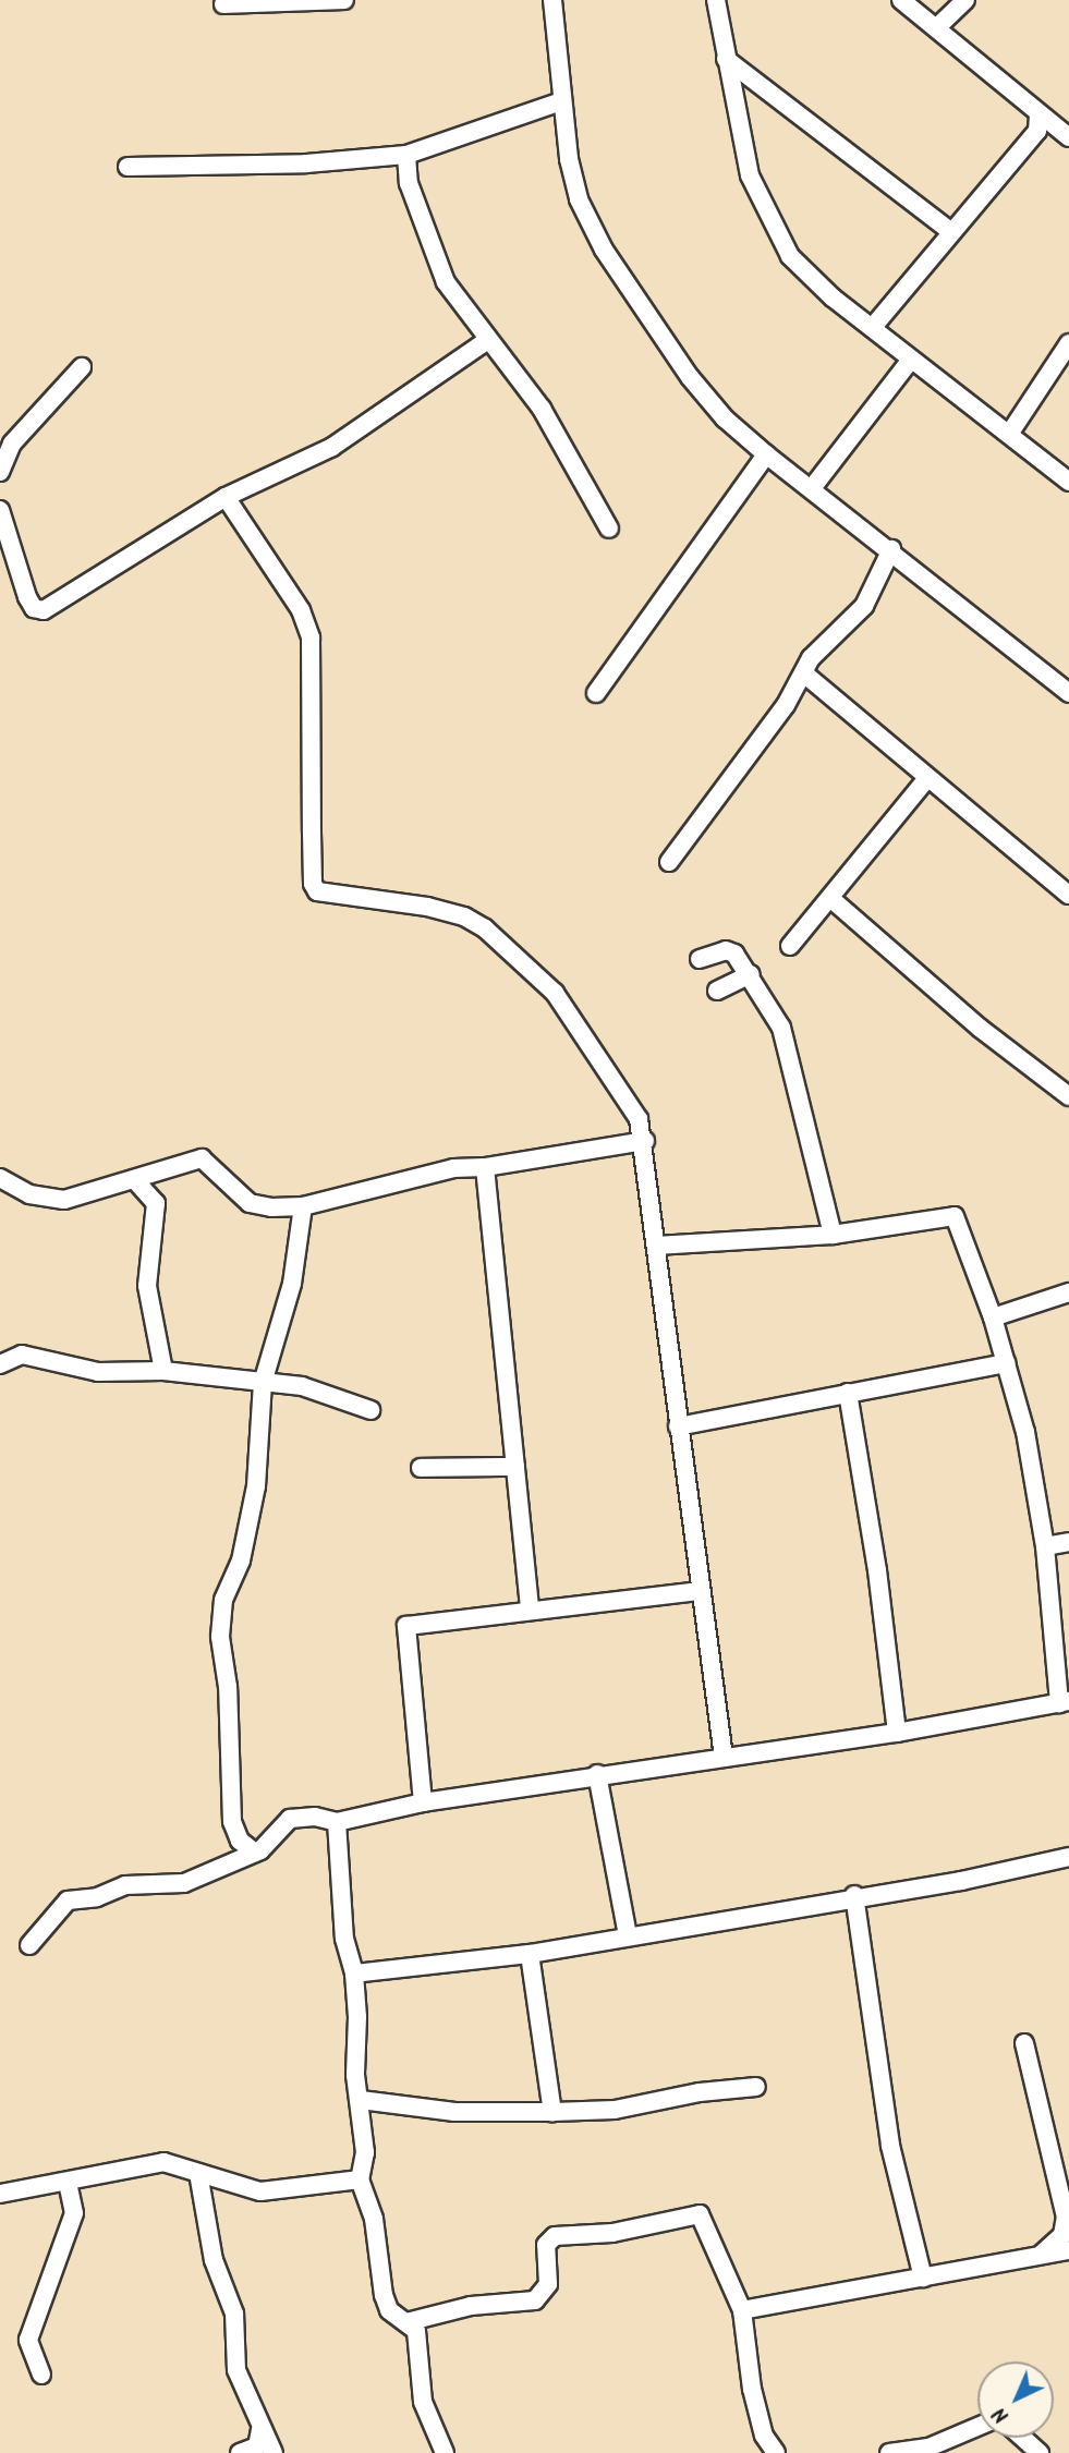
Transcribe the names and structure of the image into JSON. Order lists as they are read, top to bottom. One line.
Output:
{"north":"bottom left"}
